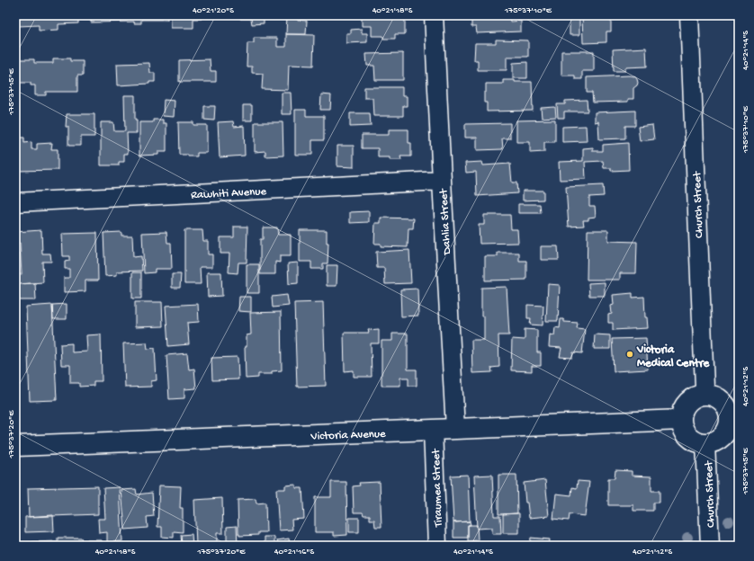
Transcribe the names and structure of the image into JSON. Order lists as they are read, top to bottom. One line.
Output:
{"streets":{"street":["Rawhiti Avenue","Church Street","Dahlia Street","Victoria Avenue","Tiraumea Street"]},"crossings":[["Rawhiti Avenue","Dahlia Street"],["Church Street","Victoria Avenue"],["Dahlia Street","Victoria Avenue"],["Victoria Avenue","Tiraumea Street"]],"places":["Victoria Medical Centre"],"coordinates":["40°21'20\"S","40°21'18\"S","175°37'10\"E","40°21'14\"S","175°37'15\"E","40°21'12\"S","175°37'20\"E","40°21'16\"S"]}
